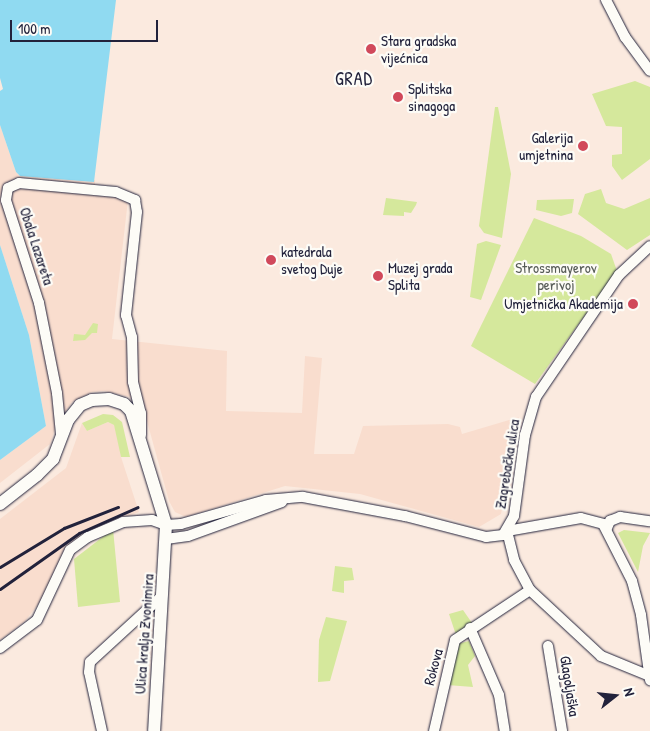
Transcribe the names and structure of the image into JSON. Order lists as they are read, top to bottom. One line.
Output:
{"streets":{"main road":["Ulica kralja Zvonimira"],"street":["Obala Lazareta","Zagrebačka ulica","Rokova","Glagoljaška"]},"crossings":[["Obala Lazareta","Ulica kralja Zvonimira"],["Zagrebačka ulica","Ulica kralja Zvonimira"]],"districts":["GRAD"],"parks":["Strossmayerov perivoj"],"places":["Stara gradska vijećnica","Splitska sinagoga","Galerija umjetnina","katedrala svetog Duje","Muzej grada Splita","Umjetnička Akademija"],"scale_bar":"100 m","north":"right"}
